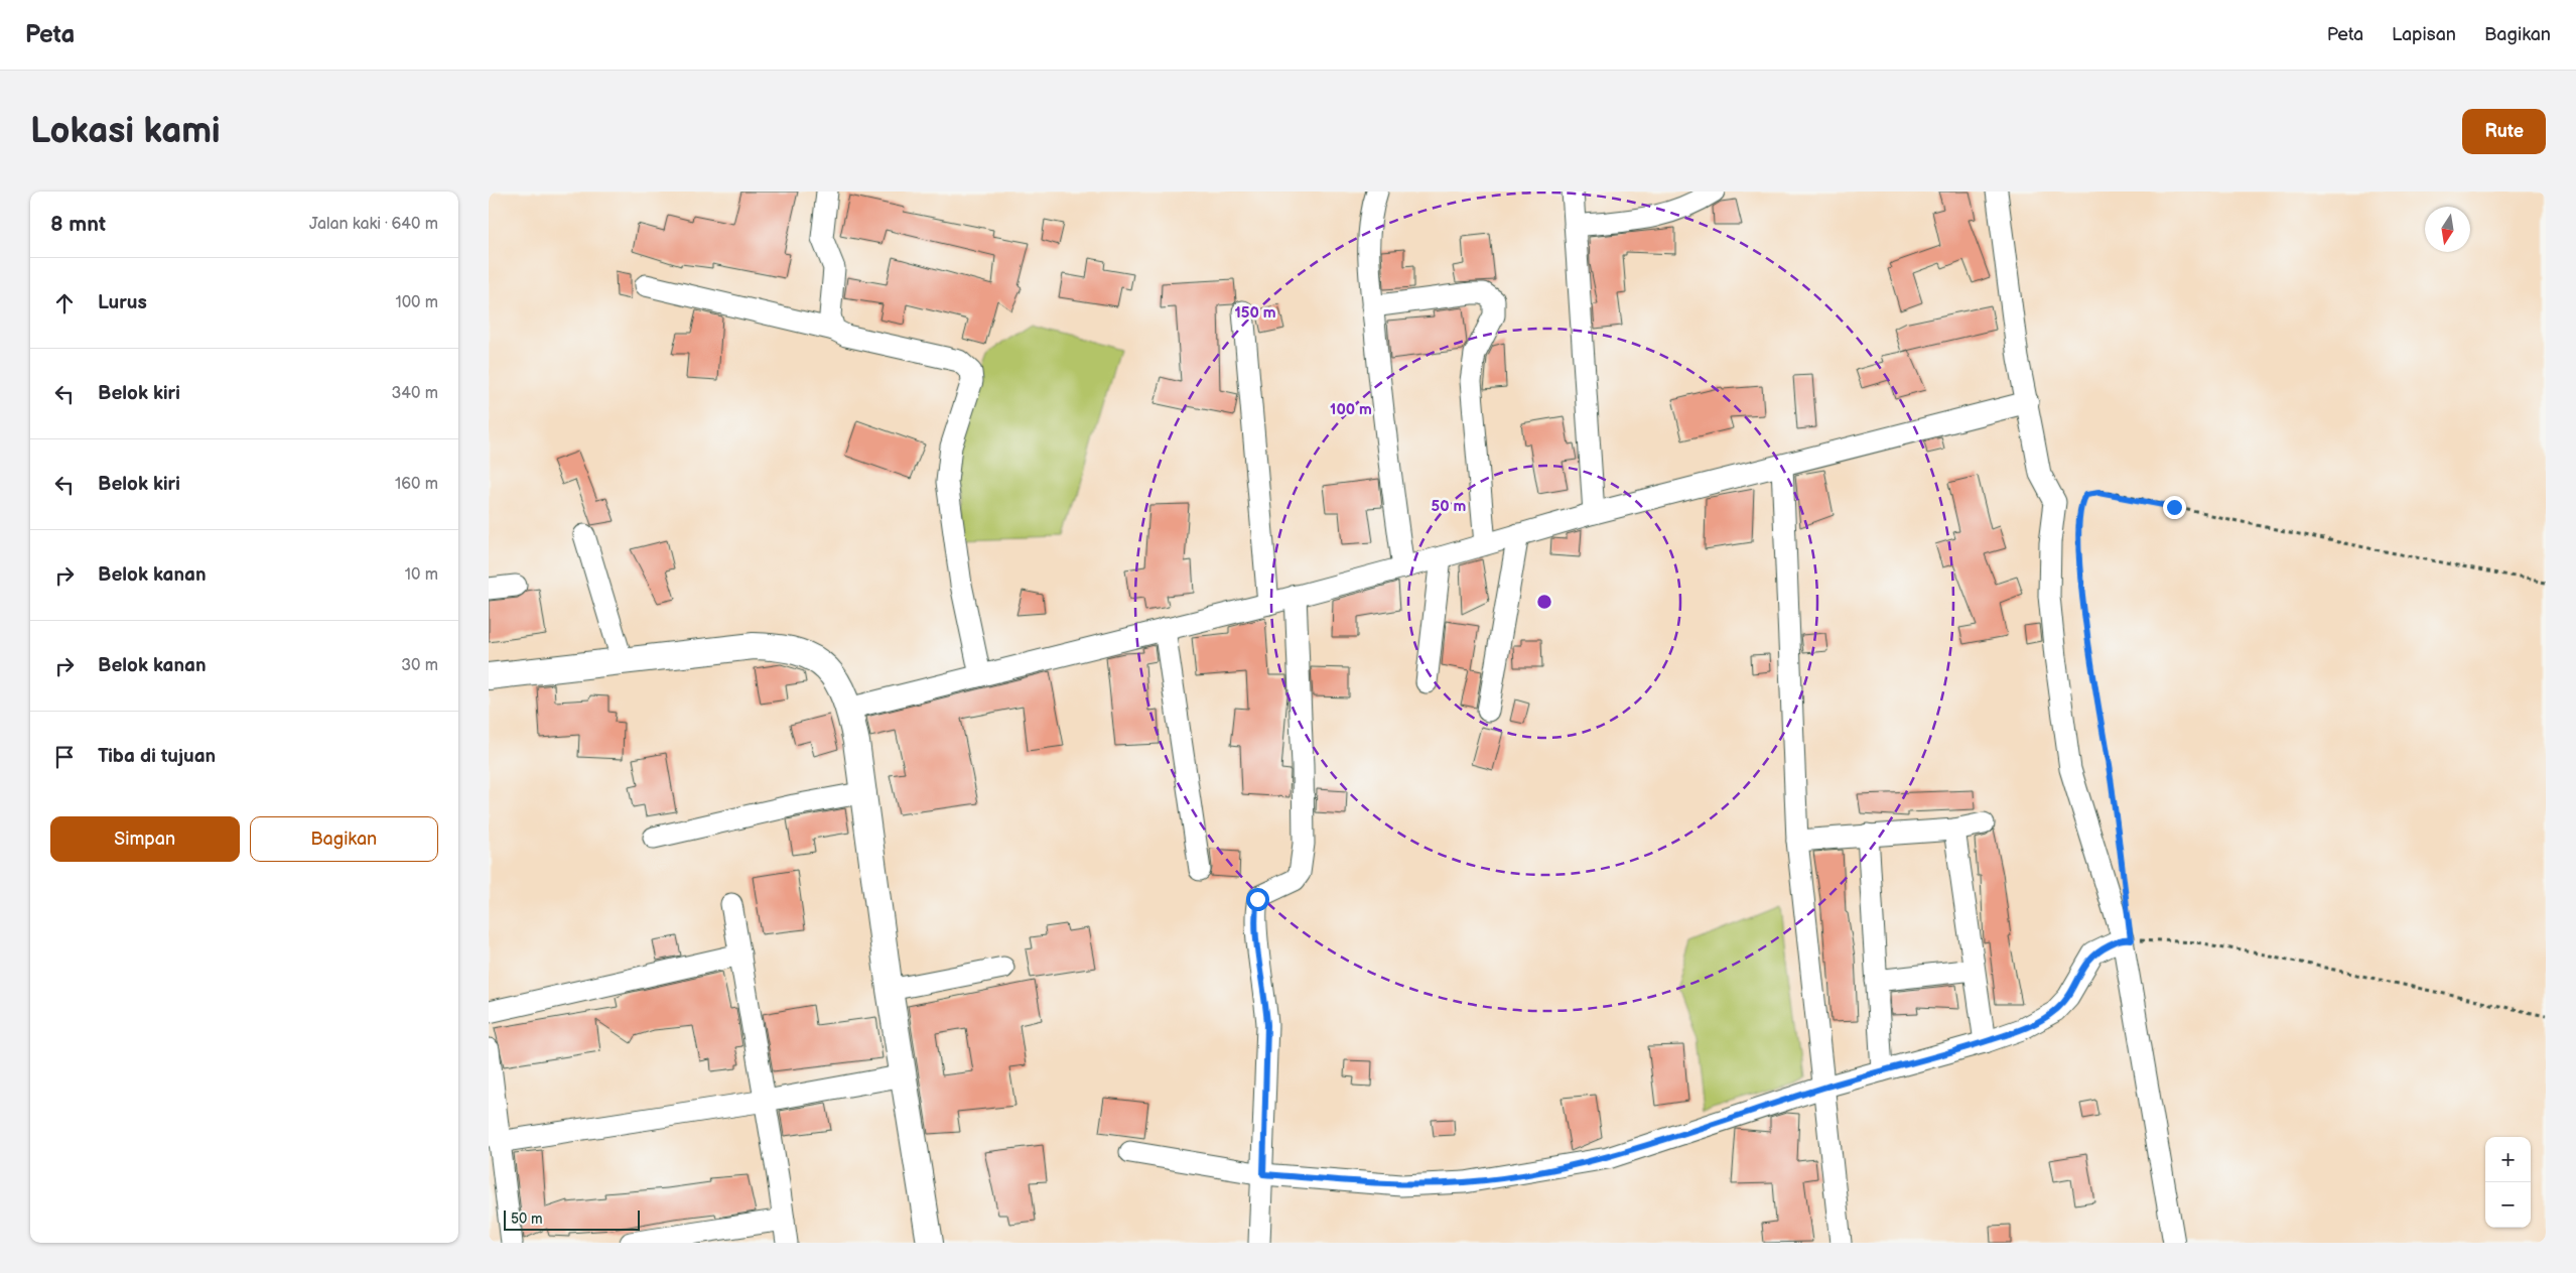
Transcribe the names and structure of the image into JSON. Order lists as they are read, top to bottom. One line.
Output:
{"scale_bar":"50 m","north":"bottom","page":{"header":"Peta","nav":["Peta","Lapisan","Bagikan"],"buttons":["Rute",["Simpan","Bagikan"]],"title":"Lokasi kami","heading":["8 mnt","Jalan kaki · 640 m"],"list":[["Lurus","100 m"],["Belok kiri","340 m"],["Belok kiri","160 m"],["Belok kanan","10 m"],["Belok kanan","30 m"],"Tiba di tujuan"],"map_buttons":["+","−"],"scale":"50 m"},"rings":["150 m","100 m","50 m"]}
